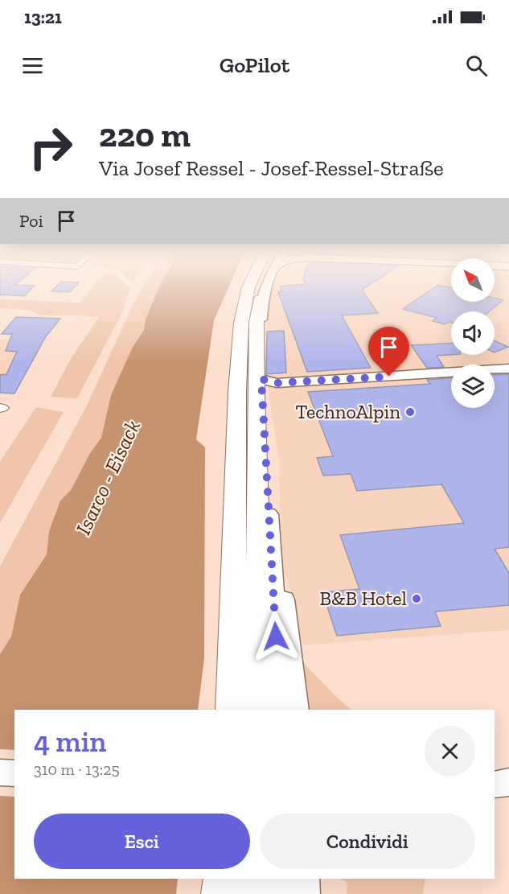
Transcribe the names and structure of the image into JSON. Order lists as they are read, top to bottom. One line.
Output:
{"water":["Isarco - Eisack"],"places":["TechnoAlpin","B&B Hotel"],"north":"top left","page":{"status":"13:21","header":"GoPilot","turn":["220 m","Via Josef Ressel - Josef-Ressel-Straße"],"then":"Poi","heading":["4 min","310 m · 13:25"],"buttons":["Esci","Condividi"]}}
